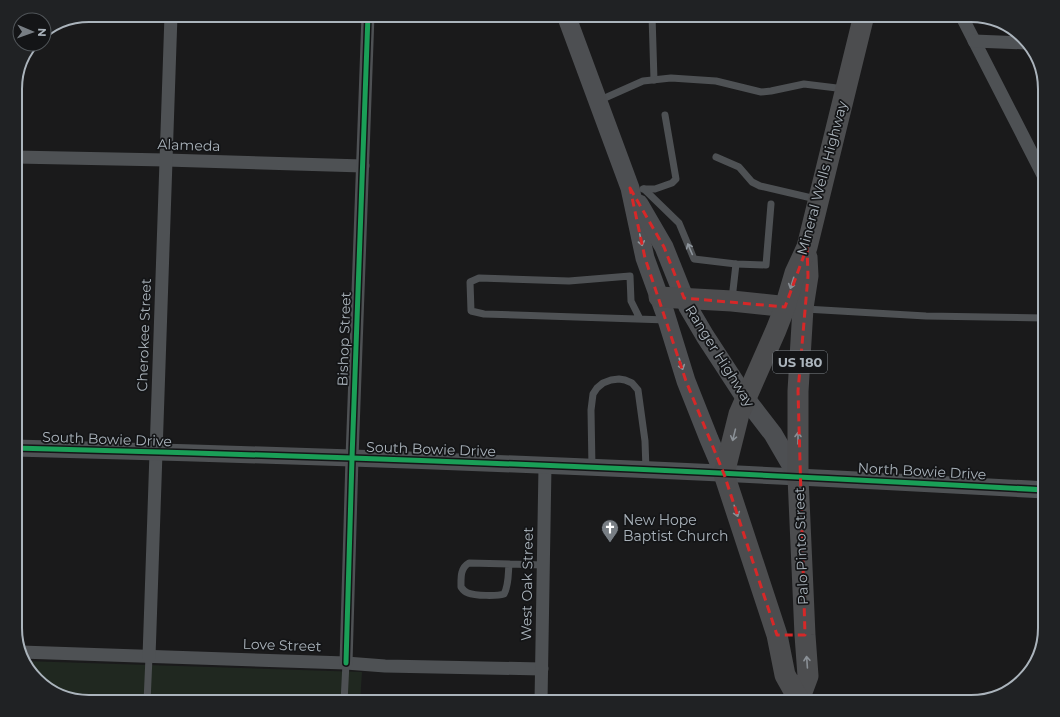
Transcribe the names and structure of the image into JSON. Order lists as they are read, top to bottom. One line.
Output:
{"streets":{"main road":["Mineral Wells Highway","Ranger Highway","US 180","Palo Pinto Street"],"street":["Alameda","Cherokee Street","Bishop Street","South Bowie Drive","North Bowie Drive","West Oak Street","Love Street"]},"crossings":[["Alameda","Cherokee Street"],["Alameda","Bishop Street"],["Mineral Wells Highway","Ranger Highway"],["Mineral Wells Highway","South Bowie Drive"],["Mineral Wells Highway","Palo Pinto Street"],["Cherokee Street","South Bowie Drive"],["Cherokee Street","Love Street"],["Bishop Street","South Bowie Drive"],["Bishop Street","Love Street"],["Ranger Highway","South Bowie Drive"],["Ranger Highway","North Bowie Drive"],["Ranger Highway","Palo Pinto Street"],["South Bowie Drive","North Bowie Drive"],["South Bowie Drive","Palo Pinto Street"],["South Bowie Drive","West Oak Street"],["North Bowie Drive","Palo Pinto Street"],["West Oak Street","Love Street"]],"places":{"church":["New Hope Baptist Church"]},"north":"right"}
